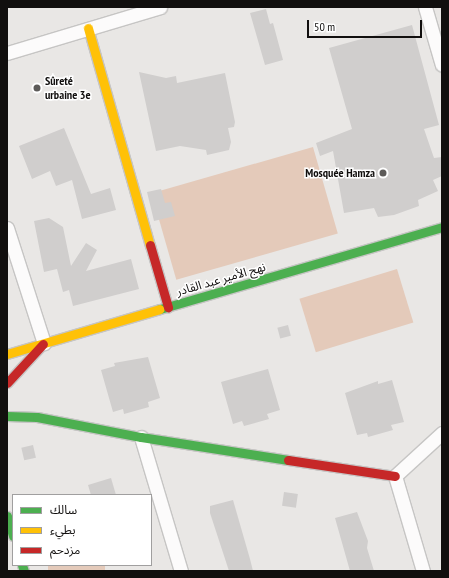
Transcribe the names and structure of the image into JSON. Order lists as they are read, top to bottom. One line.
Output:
{"streets":{"street":["نهج الأمير عبد القادر"]},"places":["Sûreté urbaine 3e","Mosquée Hamza"],"legend":["سالك","بطيء","مزدحم"],"scale_bar":"50 m"}
